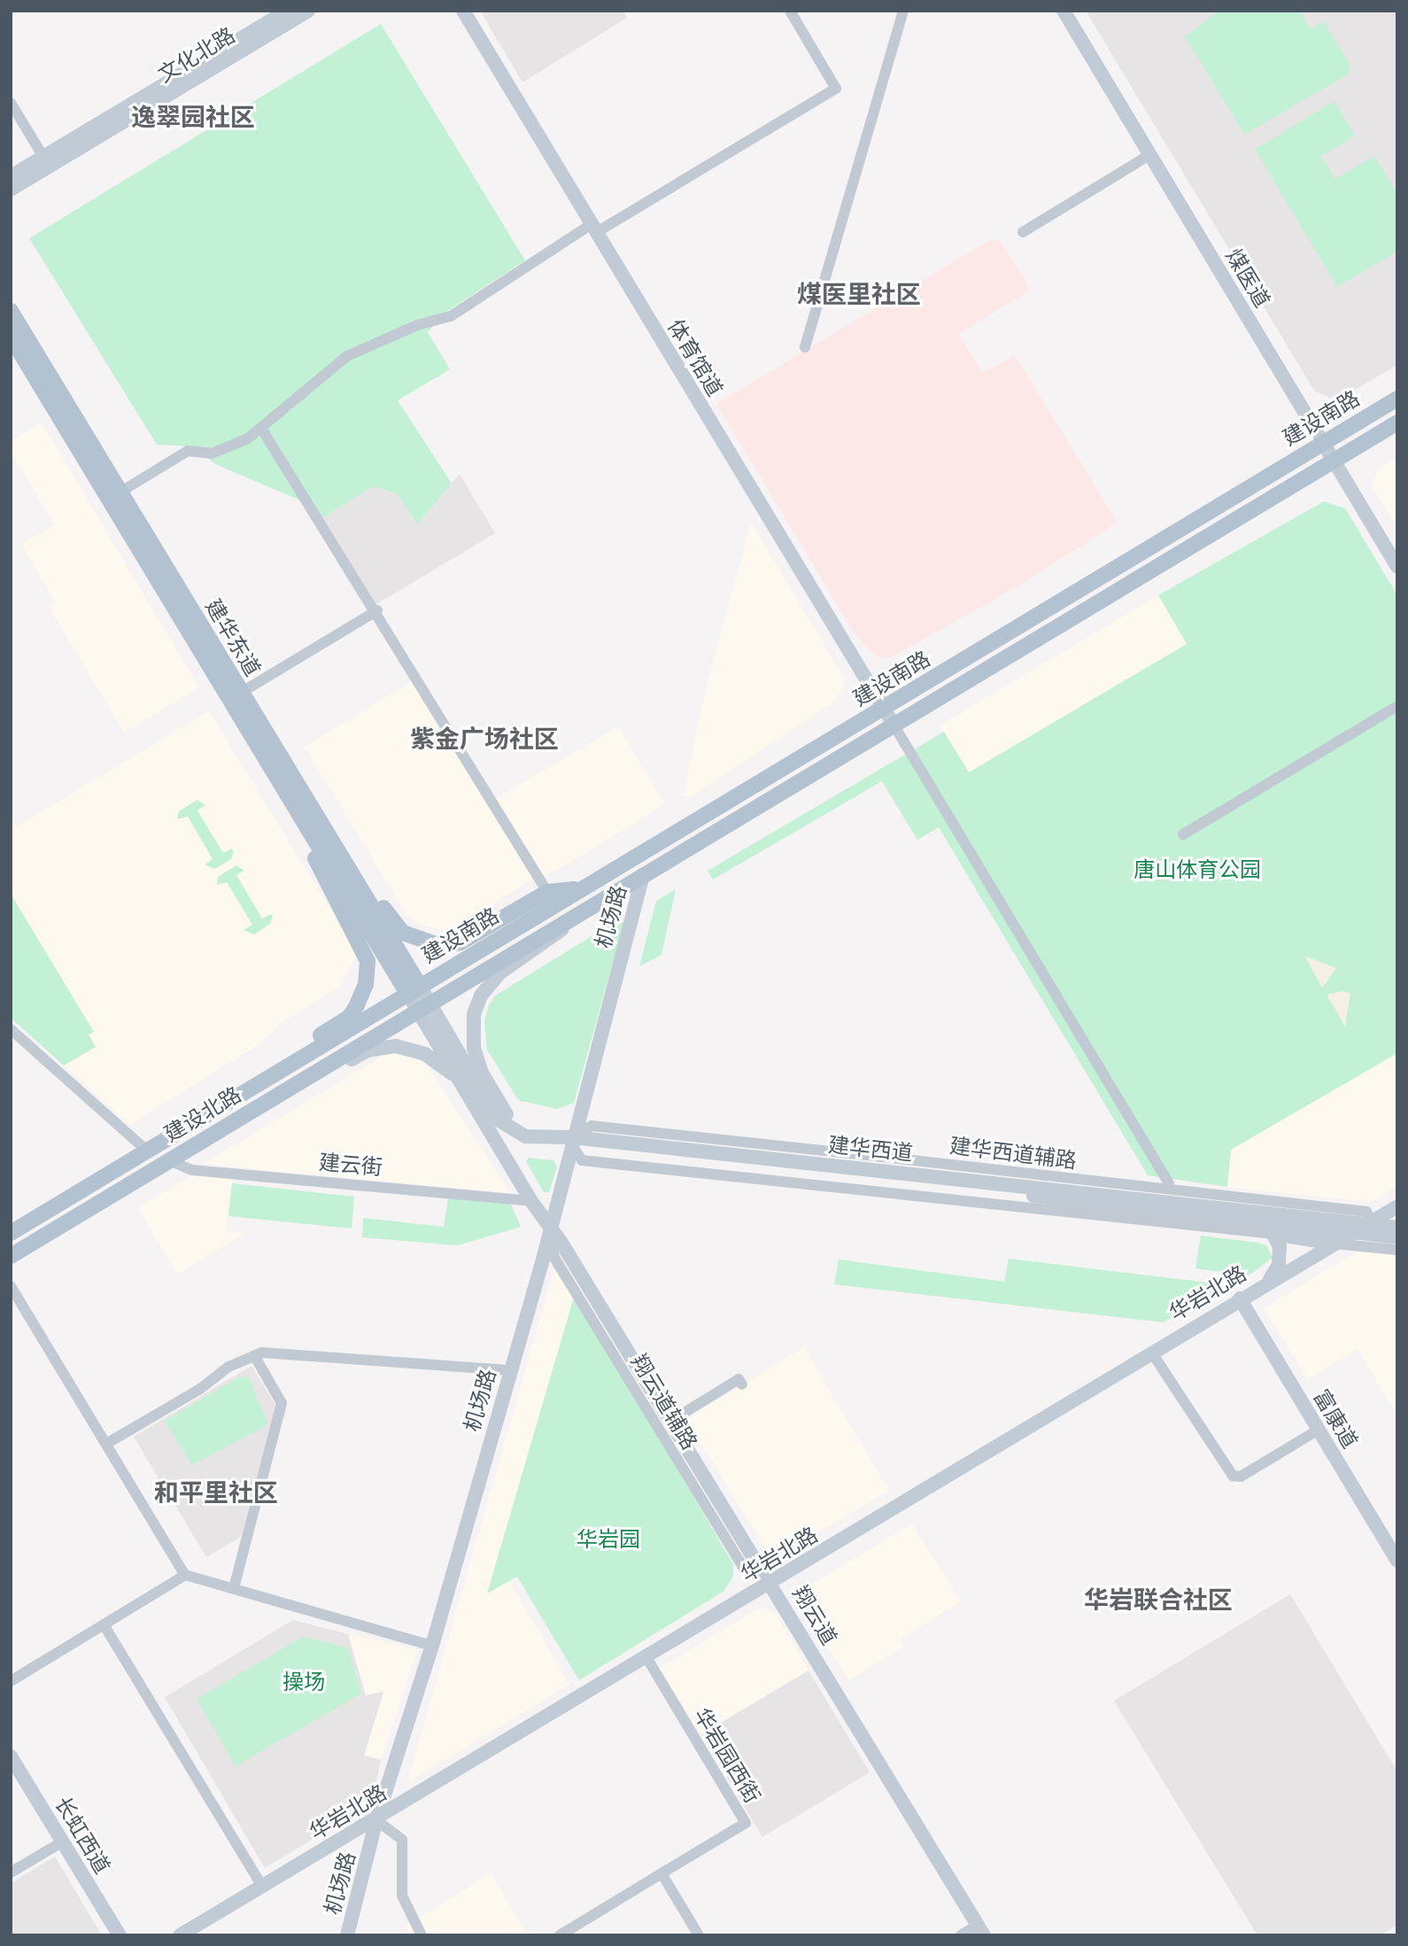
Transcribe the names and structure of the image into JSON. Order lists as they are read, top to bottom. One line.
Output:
{"streets":{"main road":["建设南路","建华东道","建设北路"],"street":["文化北路","煤医道","体育馆道","机场路","建华西道","建云街","华岩北路","翔云道辅路","富康道","翔云道","华岩园西街","长虹西道"]},"crossings":[["煤医道","建设南路"],["体育馆道","建设南路"],["建设南路","建华东道"],["建设南路","机场路"],["建设南路","建设北路"],["建设南路","建华西道"],["建华东道","建设北路"],["建华东道","建华西道"],["机场路","建华西道"],["机场路","华岩北路"],["机场路","翔云道辅路"],["机场路","翔云道"],["建设北路","建华西道"],["建设北路","建云街"],["建华西道","建云街"],["建华西道","华岩北路"],["建华西道","翔云道辅路"],["建华西道","翔云道"],["华岩北路","翔云道辅路"],["华岩北路","富康道"],["华岩北路","翔云道"],["华岩北路","华岩园西街"],["翔云道辅路","翔云道"]],"districts":["逸翠园社区","煤医里社区","紫金广场社区","和平里社区","华岩联合社区"],"parks":["唐山体育公园","华岩园","操场"]}
